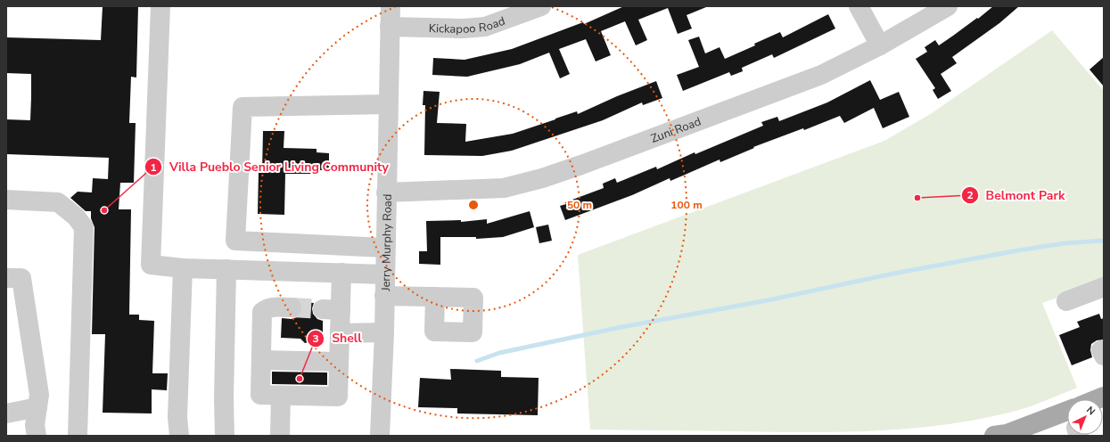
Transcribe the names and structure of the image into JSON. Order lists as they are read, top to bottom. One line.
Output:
{"streets":{"street":["Kickapoo Road","Zuni Road","Jerry Murphy Road"]},"crossings":[["Kickapoo Road","Jerry Murphy Road"],["Zuni Road","Jerry Murphy Road"]],"places":["Belmont Park","Villa Pueblo Senior Living Community","Shell"],"north":"top right","rings":["50 m","100 m"]}
